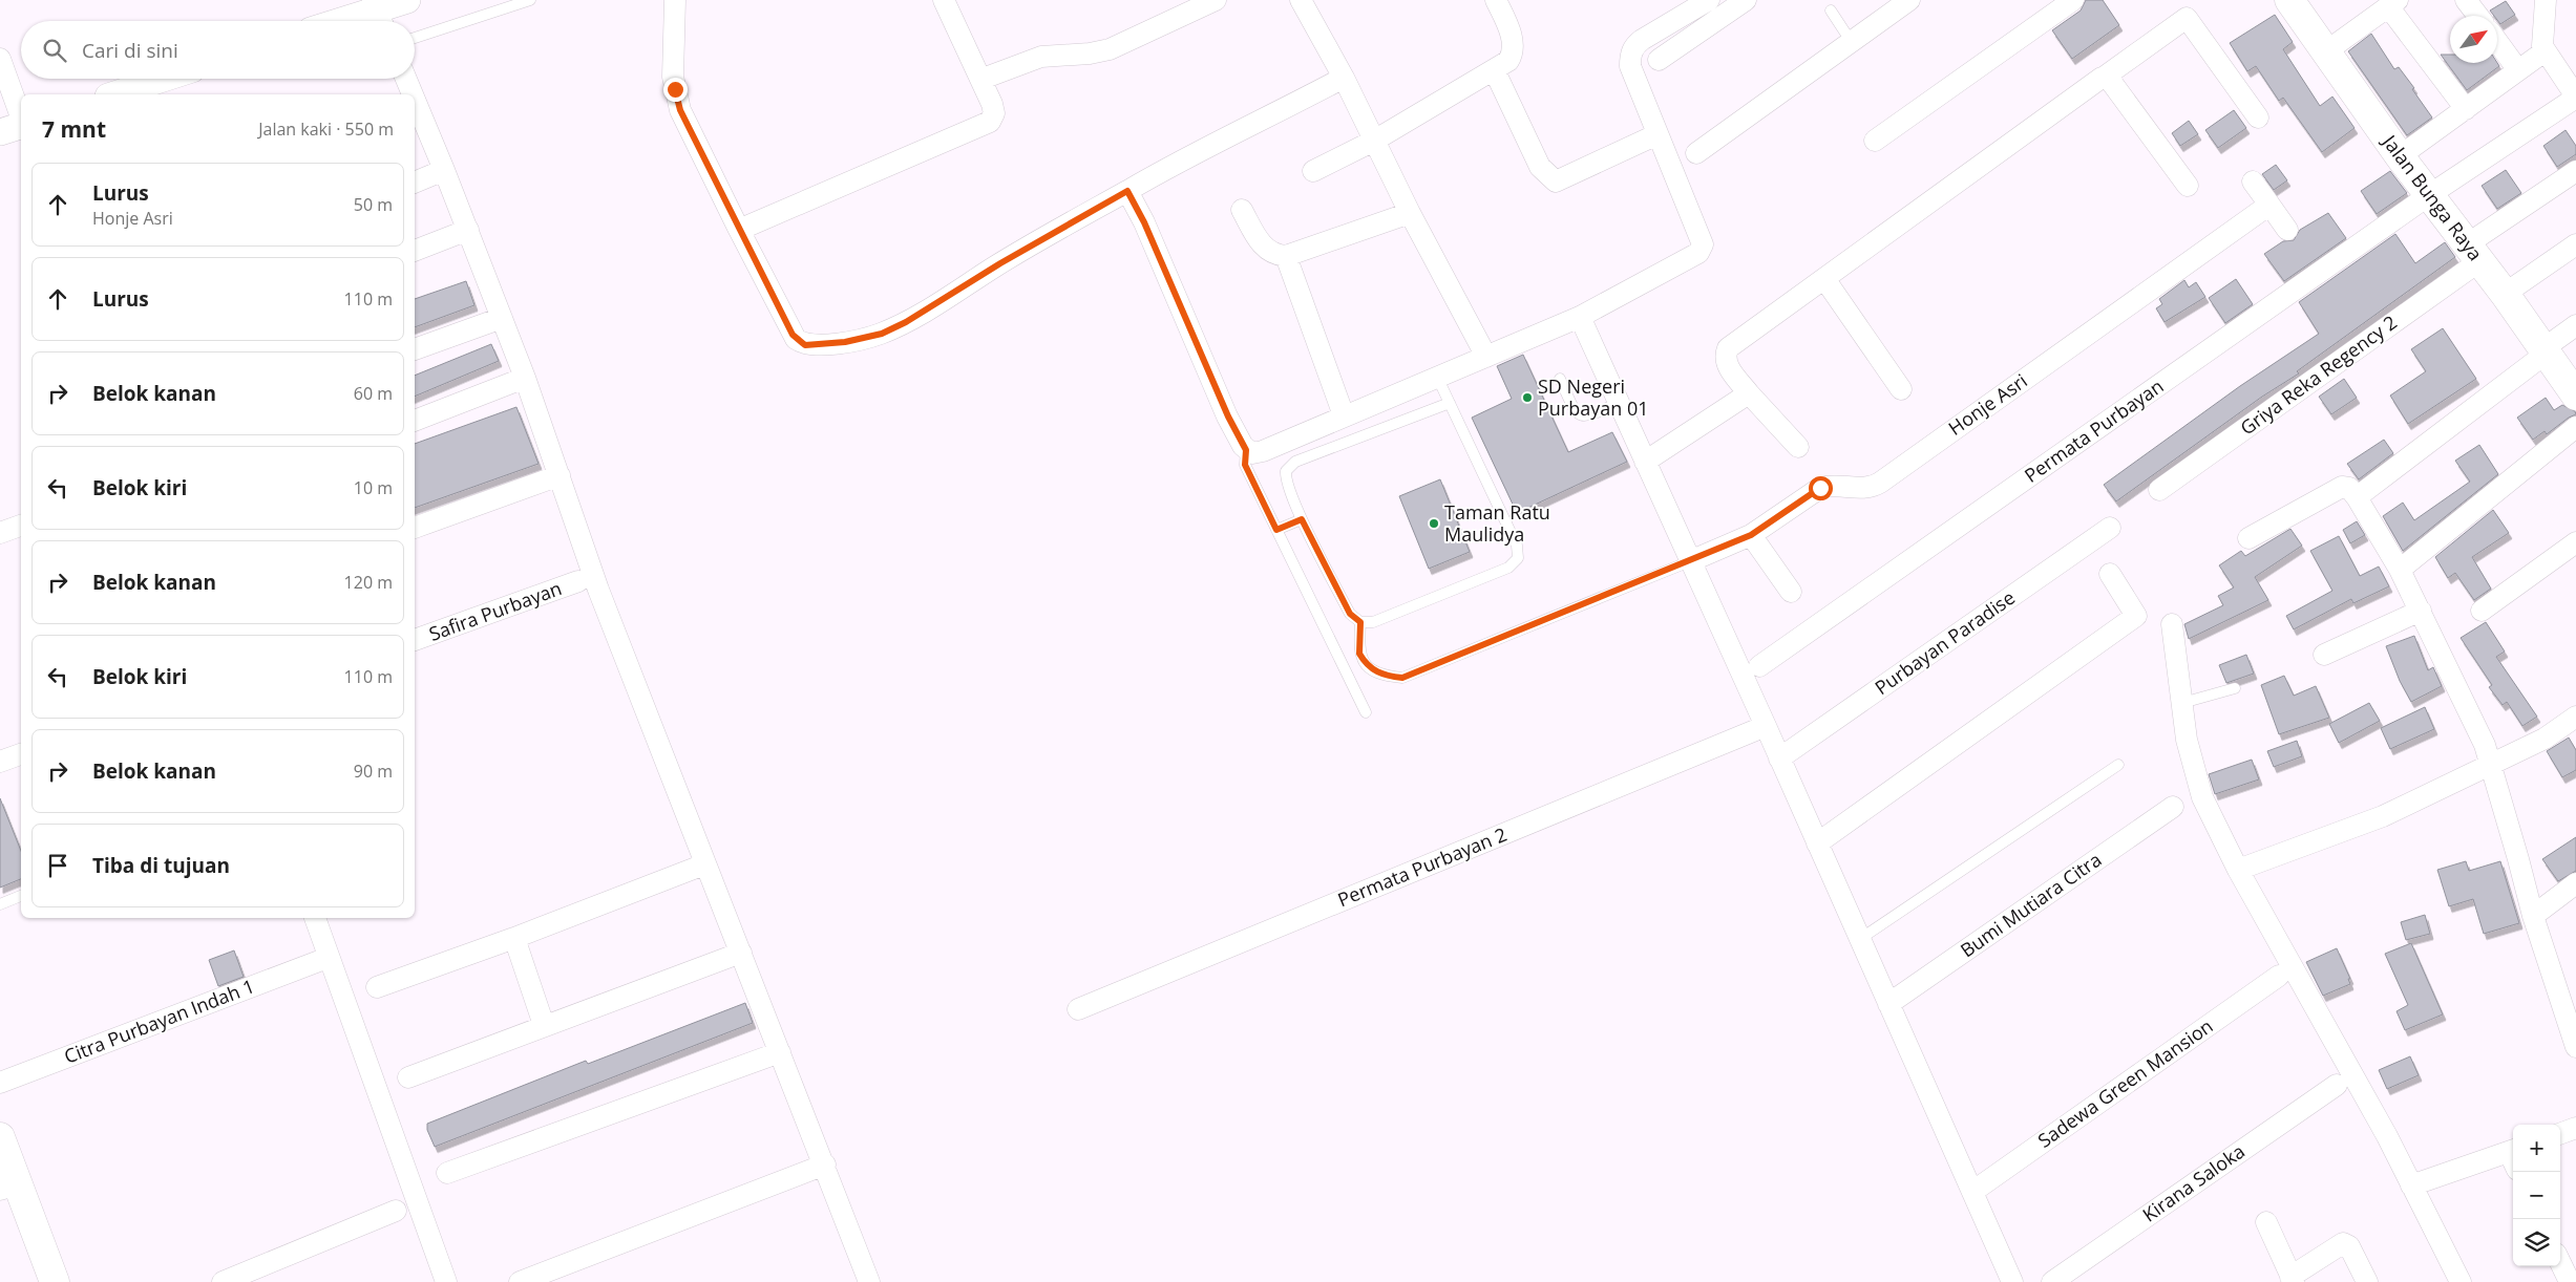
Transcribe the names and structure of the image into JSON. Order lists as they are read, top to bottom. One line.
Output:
{"streets":{"main road":["Jalan Bunga Raya"],"street":["Griya Reka Regency 2","Honje Asri","Permata Purbayan","Safira Purbayan","Purbayan Paradise","Permata Purbayan 2","Bumi Mutiara Citra","Citra Purbayan Indah 1","Sadewa Green Mansion","Kirana Saloka"]},"crossings":[["Jalan Bunga Raya","Griya Reka Regency 2"],["Jalan Bunga Raya","Permata Purbayan"]],"places":["SD Negeri Purbayan 01","Taman Ratu Maulidya"],"north":"top right","page":{"search":"Cari di sini","heading":["7 mnt","Jalan kaki · 550 m"],"list":[["Lurus","Honje Asri","50 m"],["Lurus","110 m"],["Belok kanan","60 m"],["Belok kiri","10 m"],["Belok kanan","120 m"],["Belok kiri","110 m"],["Belok kanan","90 m"],"Tiba di tujuan"],"map_buttons":["+","−"]}}
